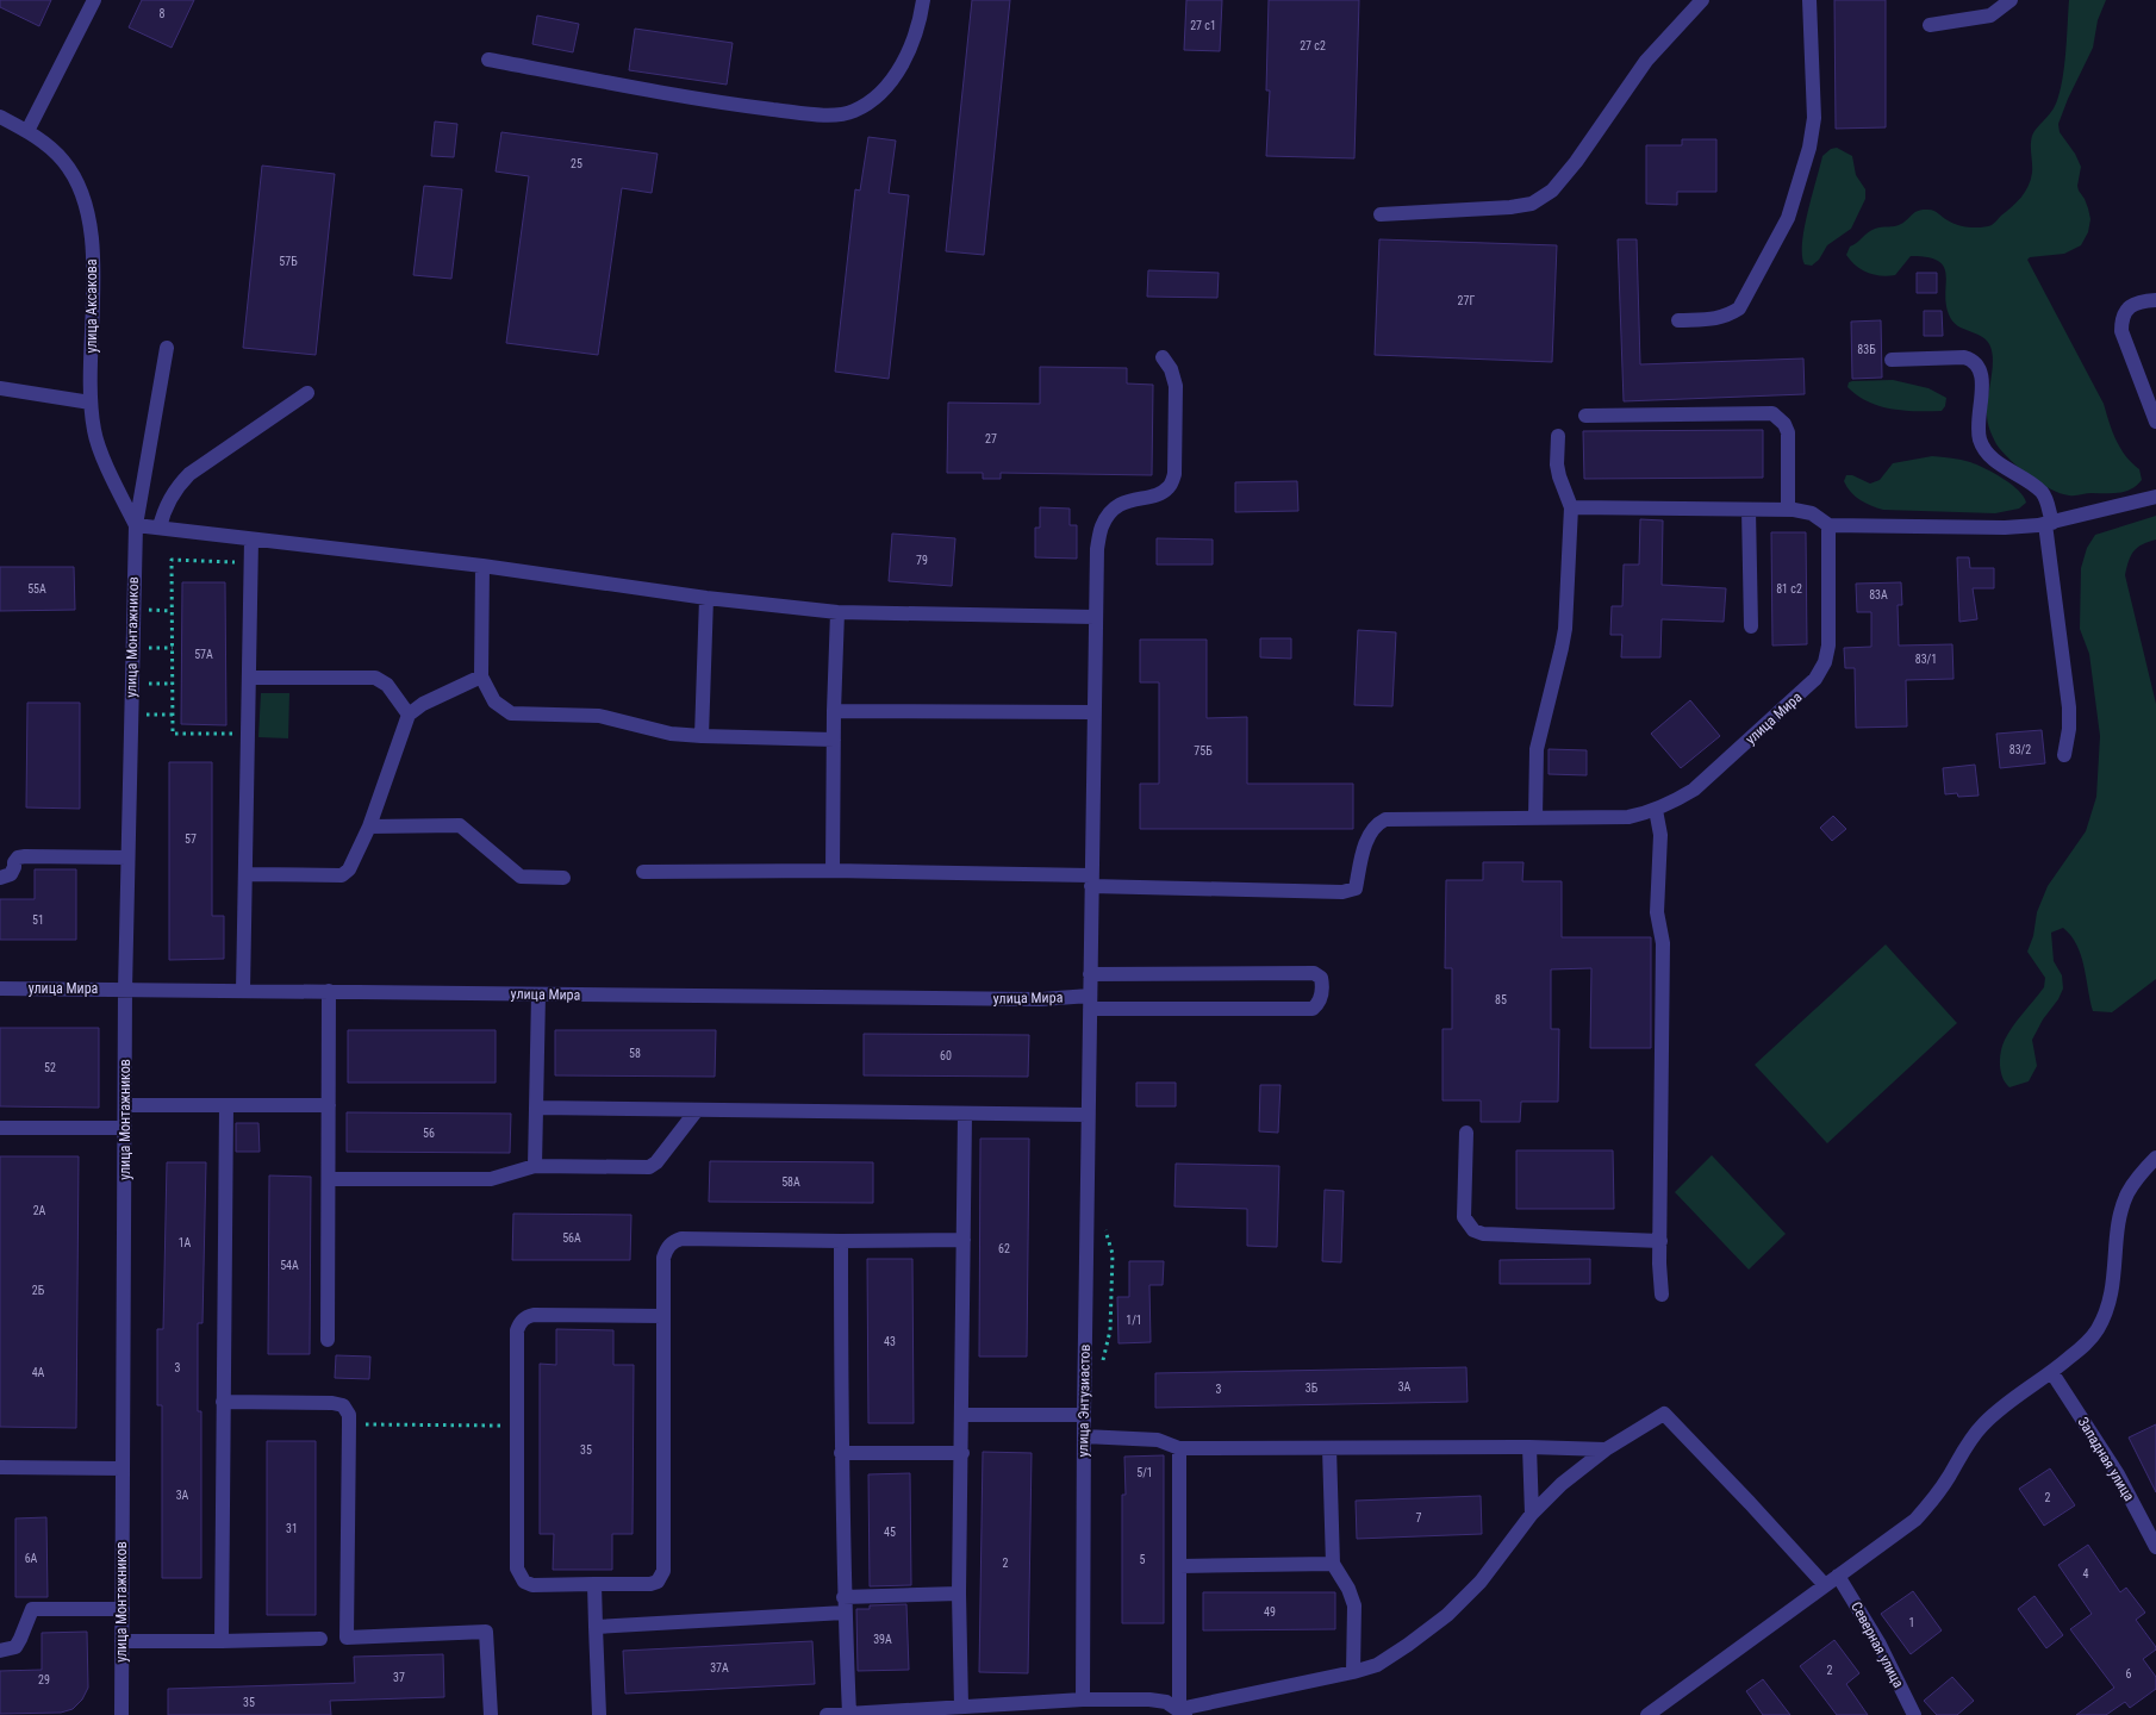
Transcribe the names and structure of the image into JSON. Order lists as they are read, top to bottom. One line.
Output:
{"streets":{"street":["улица Аксакова","улица Монтажников","улица Мира","улица Энтузиастов","Западная улица","Северная улица"]},"crossings":[["улица Аксакова","улица Монтажников"],["улица Монтажников","улица Мира"],["улица Мира","улица Энтузиастов"]],"house_numbers":["8","27 с1","27 с2","25","57Б","27Г","83Б","27","79","55А","81 с2","83А","57А","83/1","83/2","75Б","57","51","85","58","60","52","56","58А","2А","56А","1А","62","54А","2Б","1/1","43","3","4А","3А","3Б","3","35","5/1","3А","2","7","31","45","6А","5","2","4","49","1","39А","37А","2","6","37","29","35"]}
